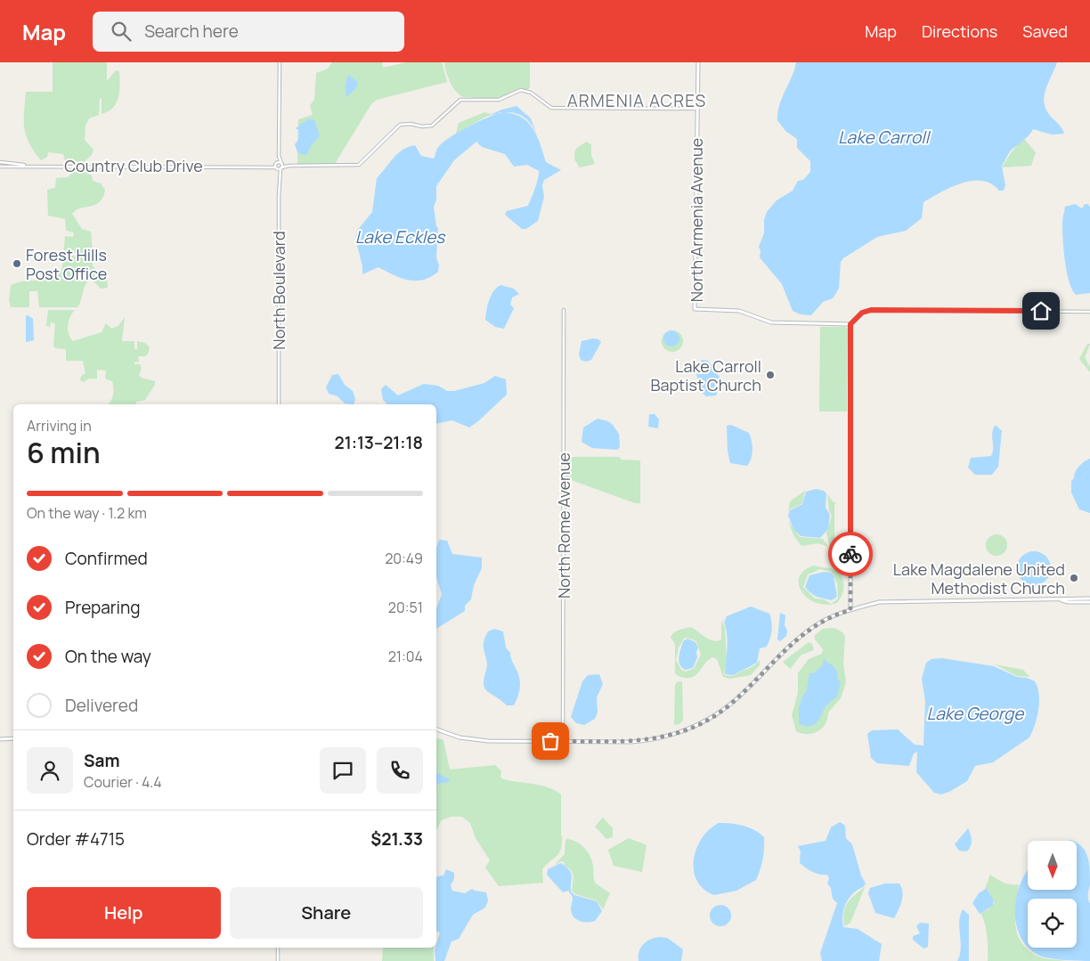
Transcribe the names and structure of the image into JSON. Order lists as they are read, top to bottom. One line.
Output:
{"streets":{"main road":["North Armenia Avenue"],"street":["Country Club Drive","North Boulevard","North Rome Avenue"]},"crossings":[["Country Club Drive","North Boulevard"]],"districts":["ARMENIA ACRES"],"water":["Lake Carroll","Lake Eckles","Lake George"],"places":["Forest Hills Post Office","Lake Carroll Baptist Church","Lake Magdalene United Methodist Church"],"north":"bottom","page":{"header":"Map","search":"Search here","nav":["Map","Directions","Saved"],"heading":["6 min","Arriving in","21:13–21:18"],"panel":["Sam","Courier · 4.4","Order #4715","$21.33"],"bar":"On the way · 1.2 km","list":[["Confirmed","20:49"],["Preparing","20:51"],["On the way","21:04"],"Delivered"],"buttons":["Help","Share"]}}
